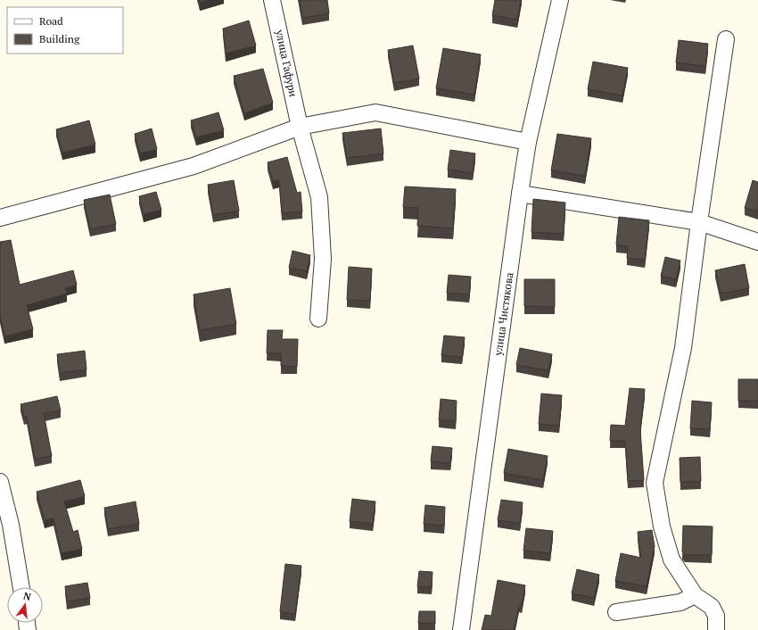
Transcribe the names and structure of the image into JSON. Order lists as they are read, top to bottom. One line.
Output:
{"streets":{"street":["улица Гафури","улица Чистякова"]},"legend":["Road","Building"],"north":"top"}
